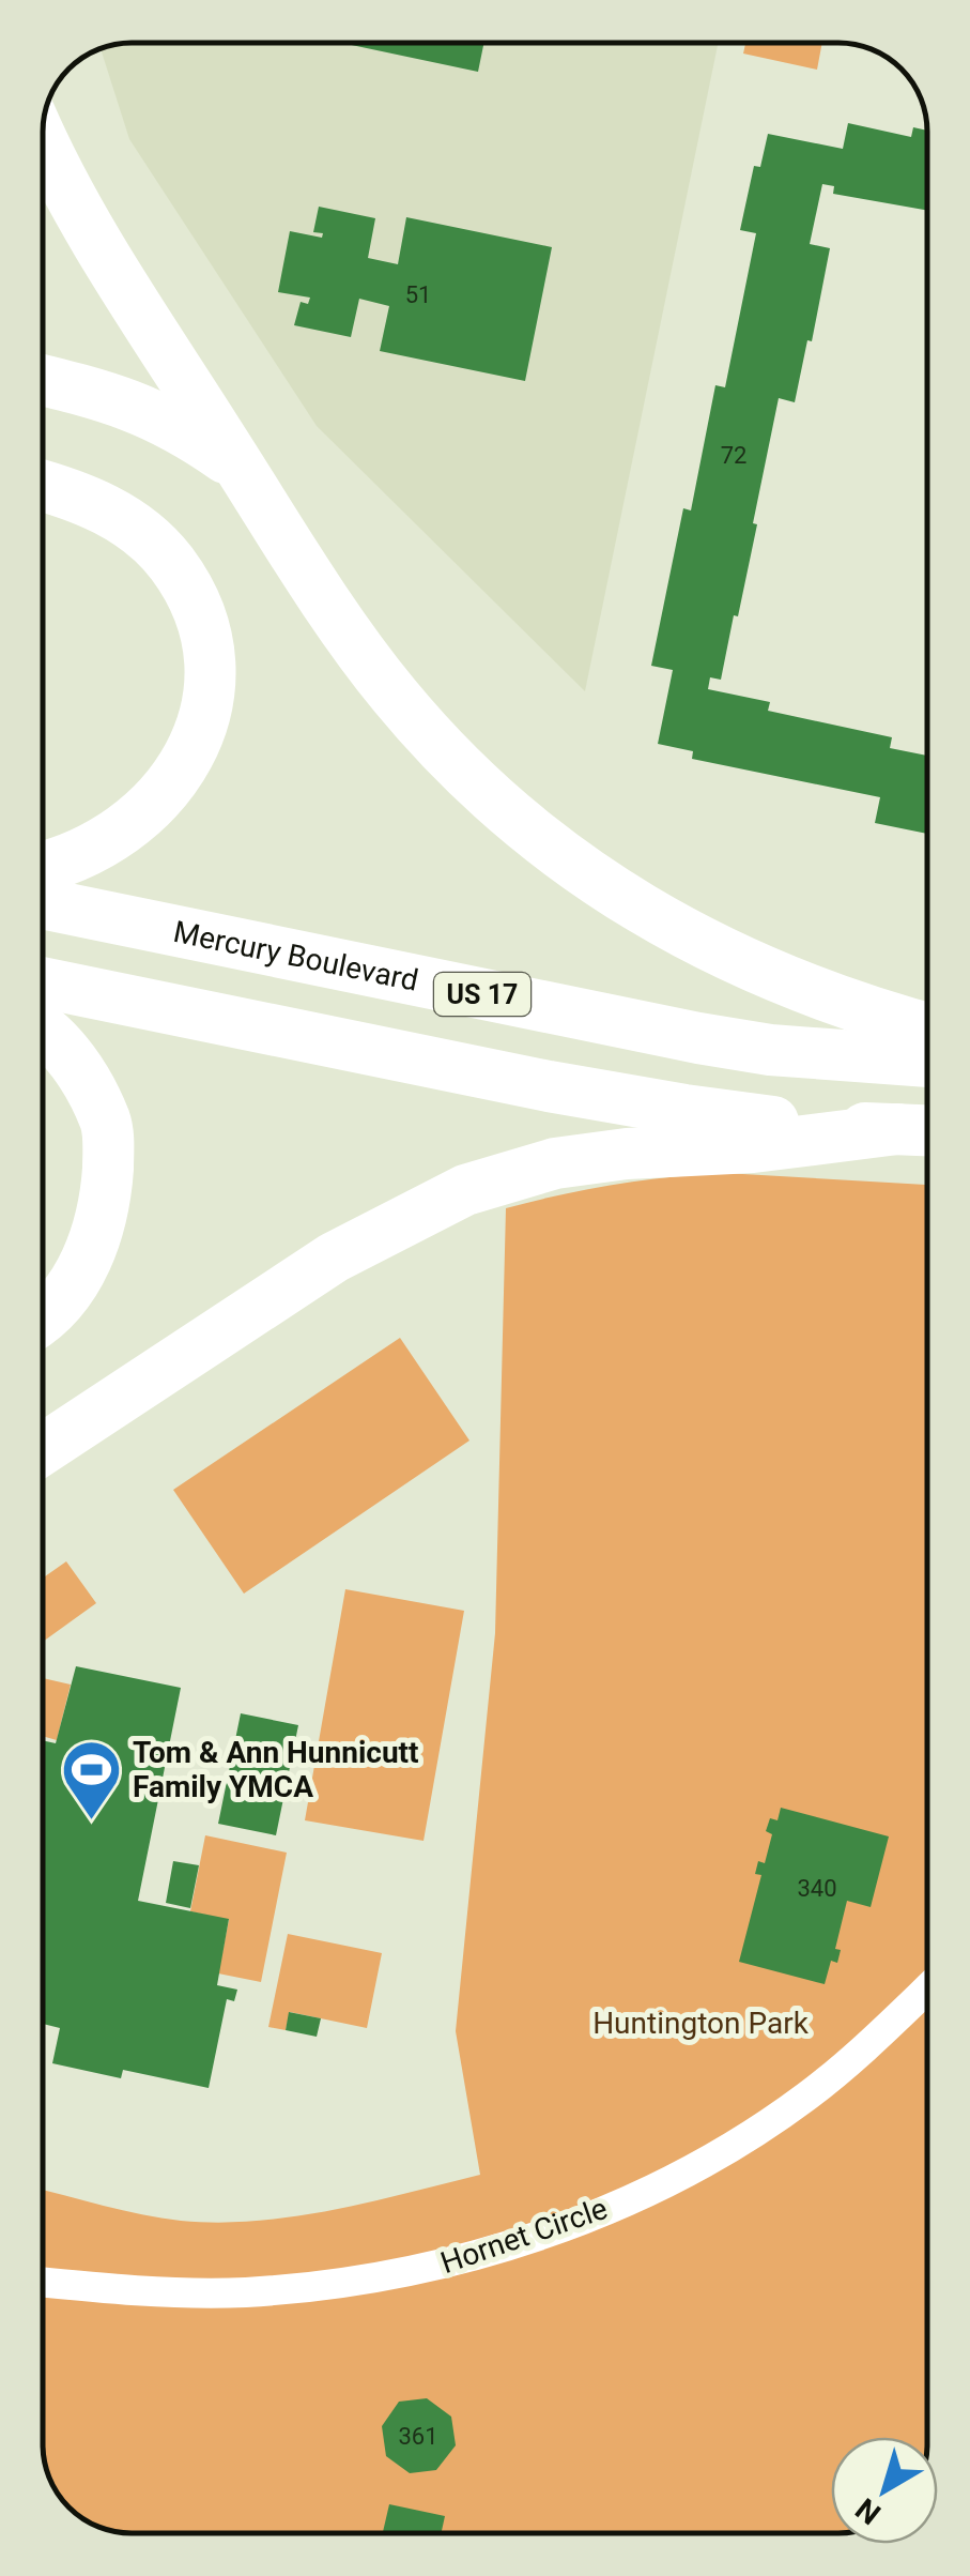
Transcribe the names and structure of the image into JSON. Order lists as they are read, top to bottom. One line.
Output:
{"streets":{"highway":["Mercury Boulevard","US 17"],"street":["Hornet Circle"]},"parks":["Huntington Park"],"places":{"sports":["Tom & Ann Hunnicutt Family YMCA"]},"house_numbers":["51","72","340","361"],"north":"bottom left"}
